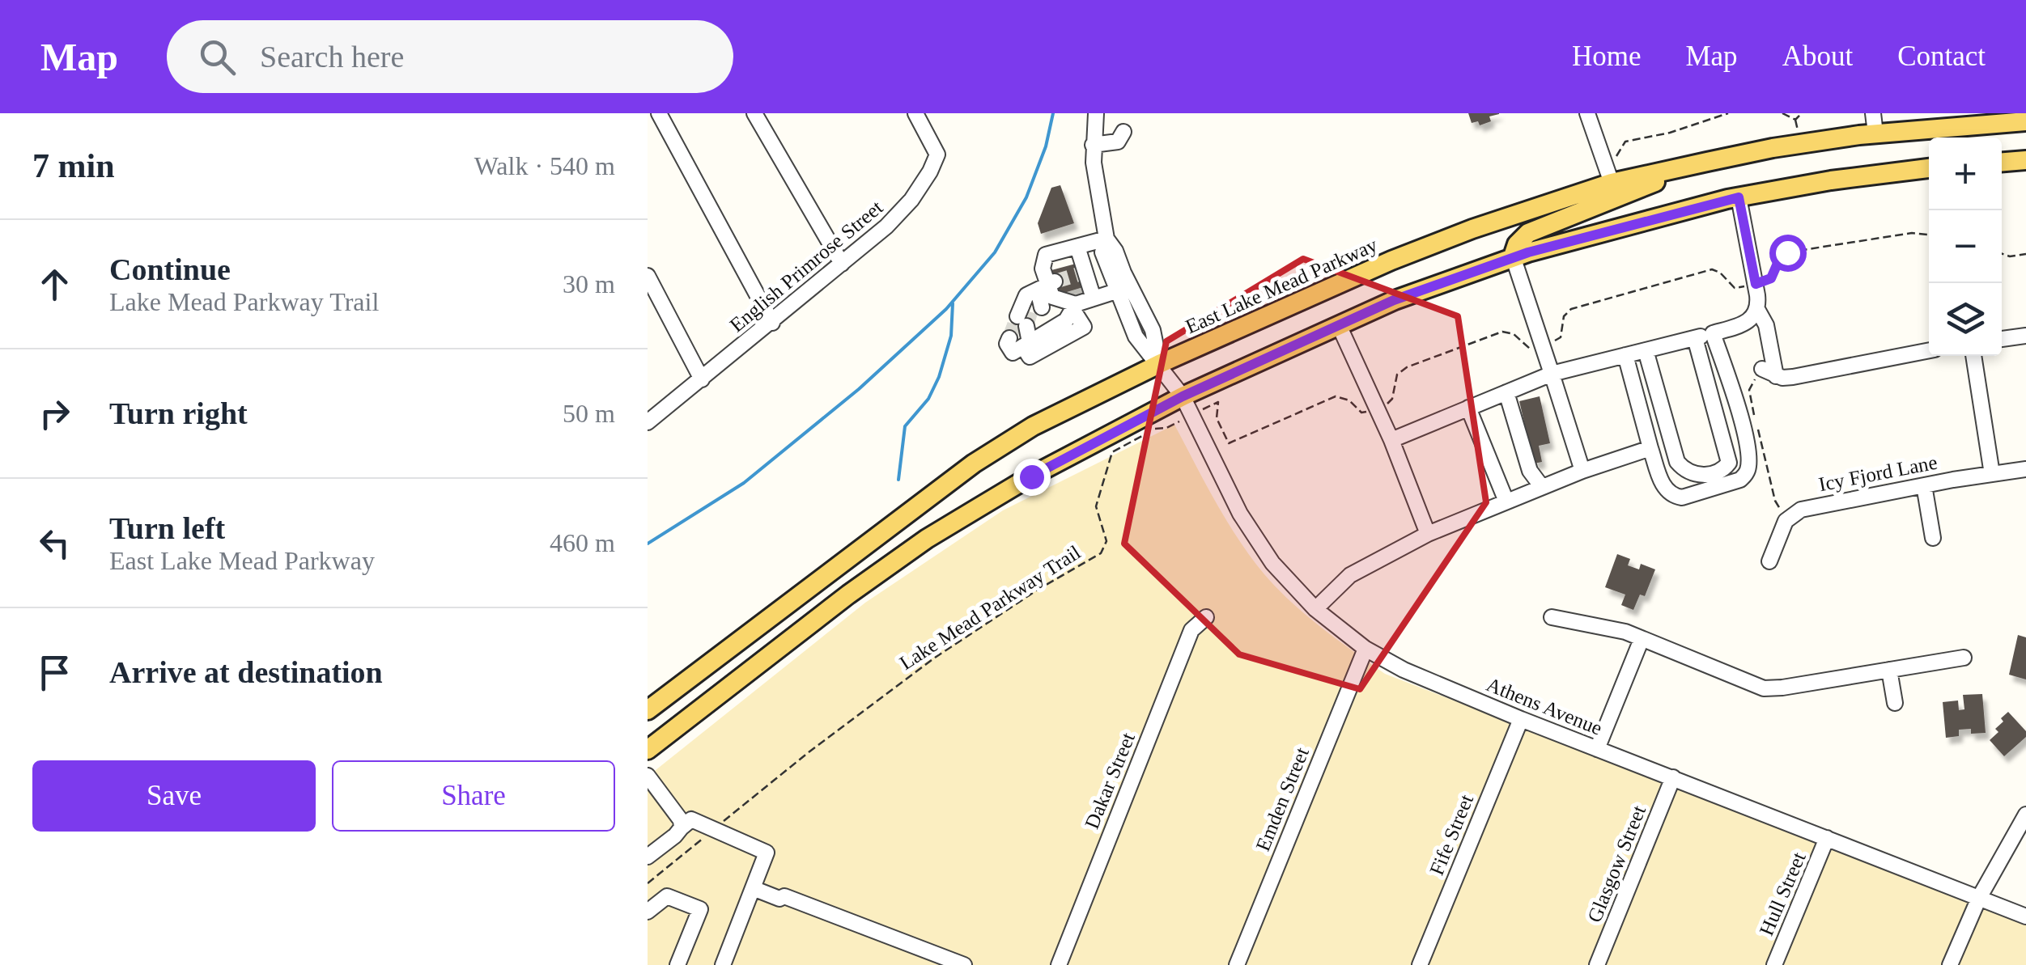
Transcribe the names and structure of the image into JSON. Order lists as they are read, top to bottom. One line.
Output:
{"streets":{"main road":["East Lake Mead Parkway"],"street":["English Primrose Street","Icy Fjord Lane","Athens Avenue","Dakar Street","Emden Street","Fife Street","Glasgow Street","Hull Street"],"path":["Lake Mead Parkway Trail"]},"crossings":[["East Lake Mead Parkway","Athens Avenue"],["Lake Mead Parkway Trail","Athens Avenue"],["Athens Avenue","Emden Street"],["Athens Avenue","Fife Street"],["Athens Avenue","Glasgow Street"],["Athens Avenue","Hull Street"]],"page":{"header":"Map","search":"Search here","nav":["Home","Map","About","Contact"],"heading":["7 min","Walk · 540 m"],"map_buttons":["+","−"],"list":[["Continue","Lake Mead Parkway Trail","30 m"],["Turn right","50 m"],["Turn left","East Lake Mead Parkway","460 m"],"Arrive at destination"],"buttons":["Save","Share"]}}
